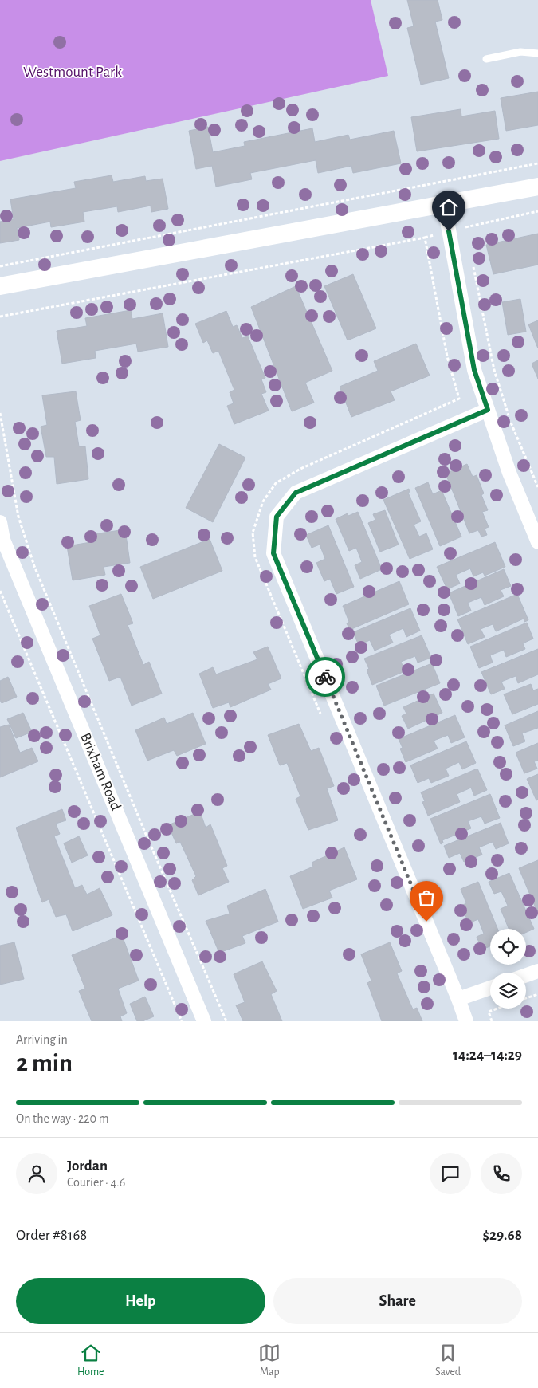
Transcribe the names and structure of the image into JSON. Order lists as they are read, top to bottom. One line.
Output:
{"streets":{"street":["Brixham Road"]},"parks":["Westmount Park"],"page":{"heading":["2 min","Arriving in","14:24–14:29"],"panel":["Jordan","Courier · 4.6","Order #8168","$29.68"],"bar":"On the way · 220 m","buttons":["Help","Share"],"tabs":["Home","Map","Saved"]}}
